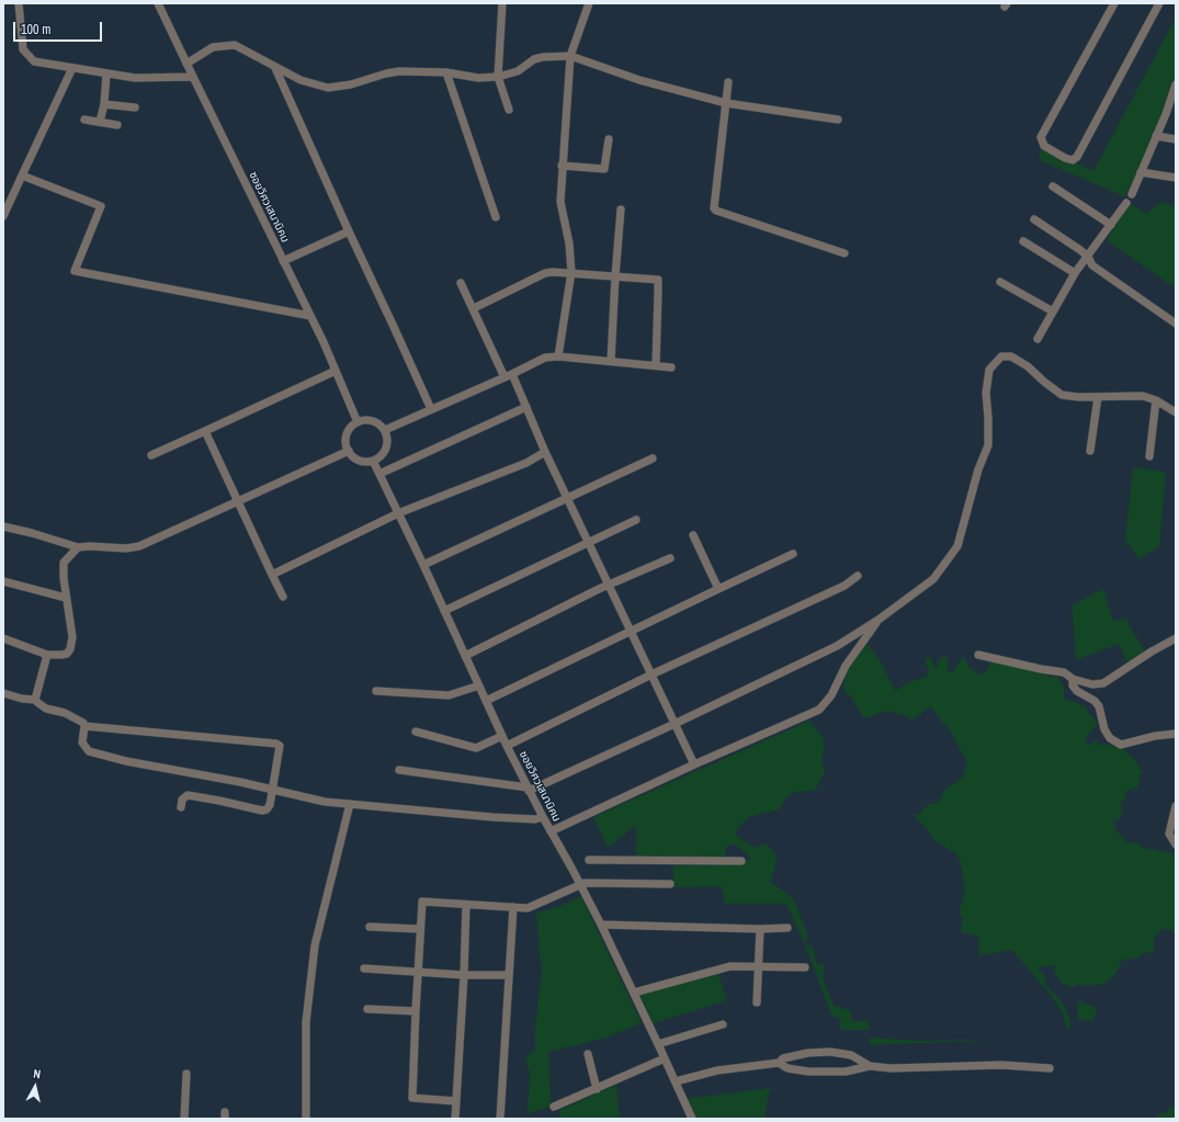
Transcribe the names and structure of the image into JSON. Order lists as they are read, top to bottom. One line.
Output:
{"streets":{"street":["ซอยวิศวเสนานิคม"]},"scale_bar":"100 m","north":"top"}
